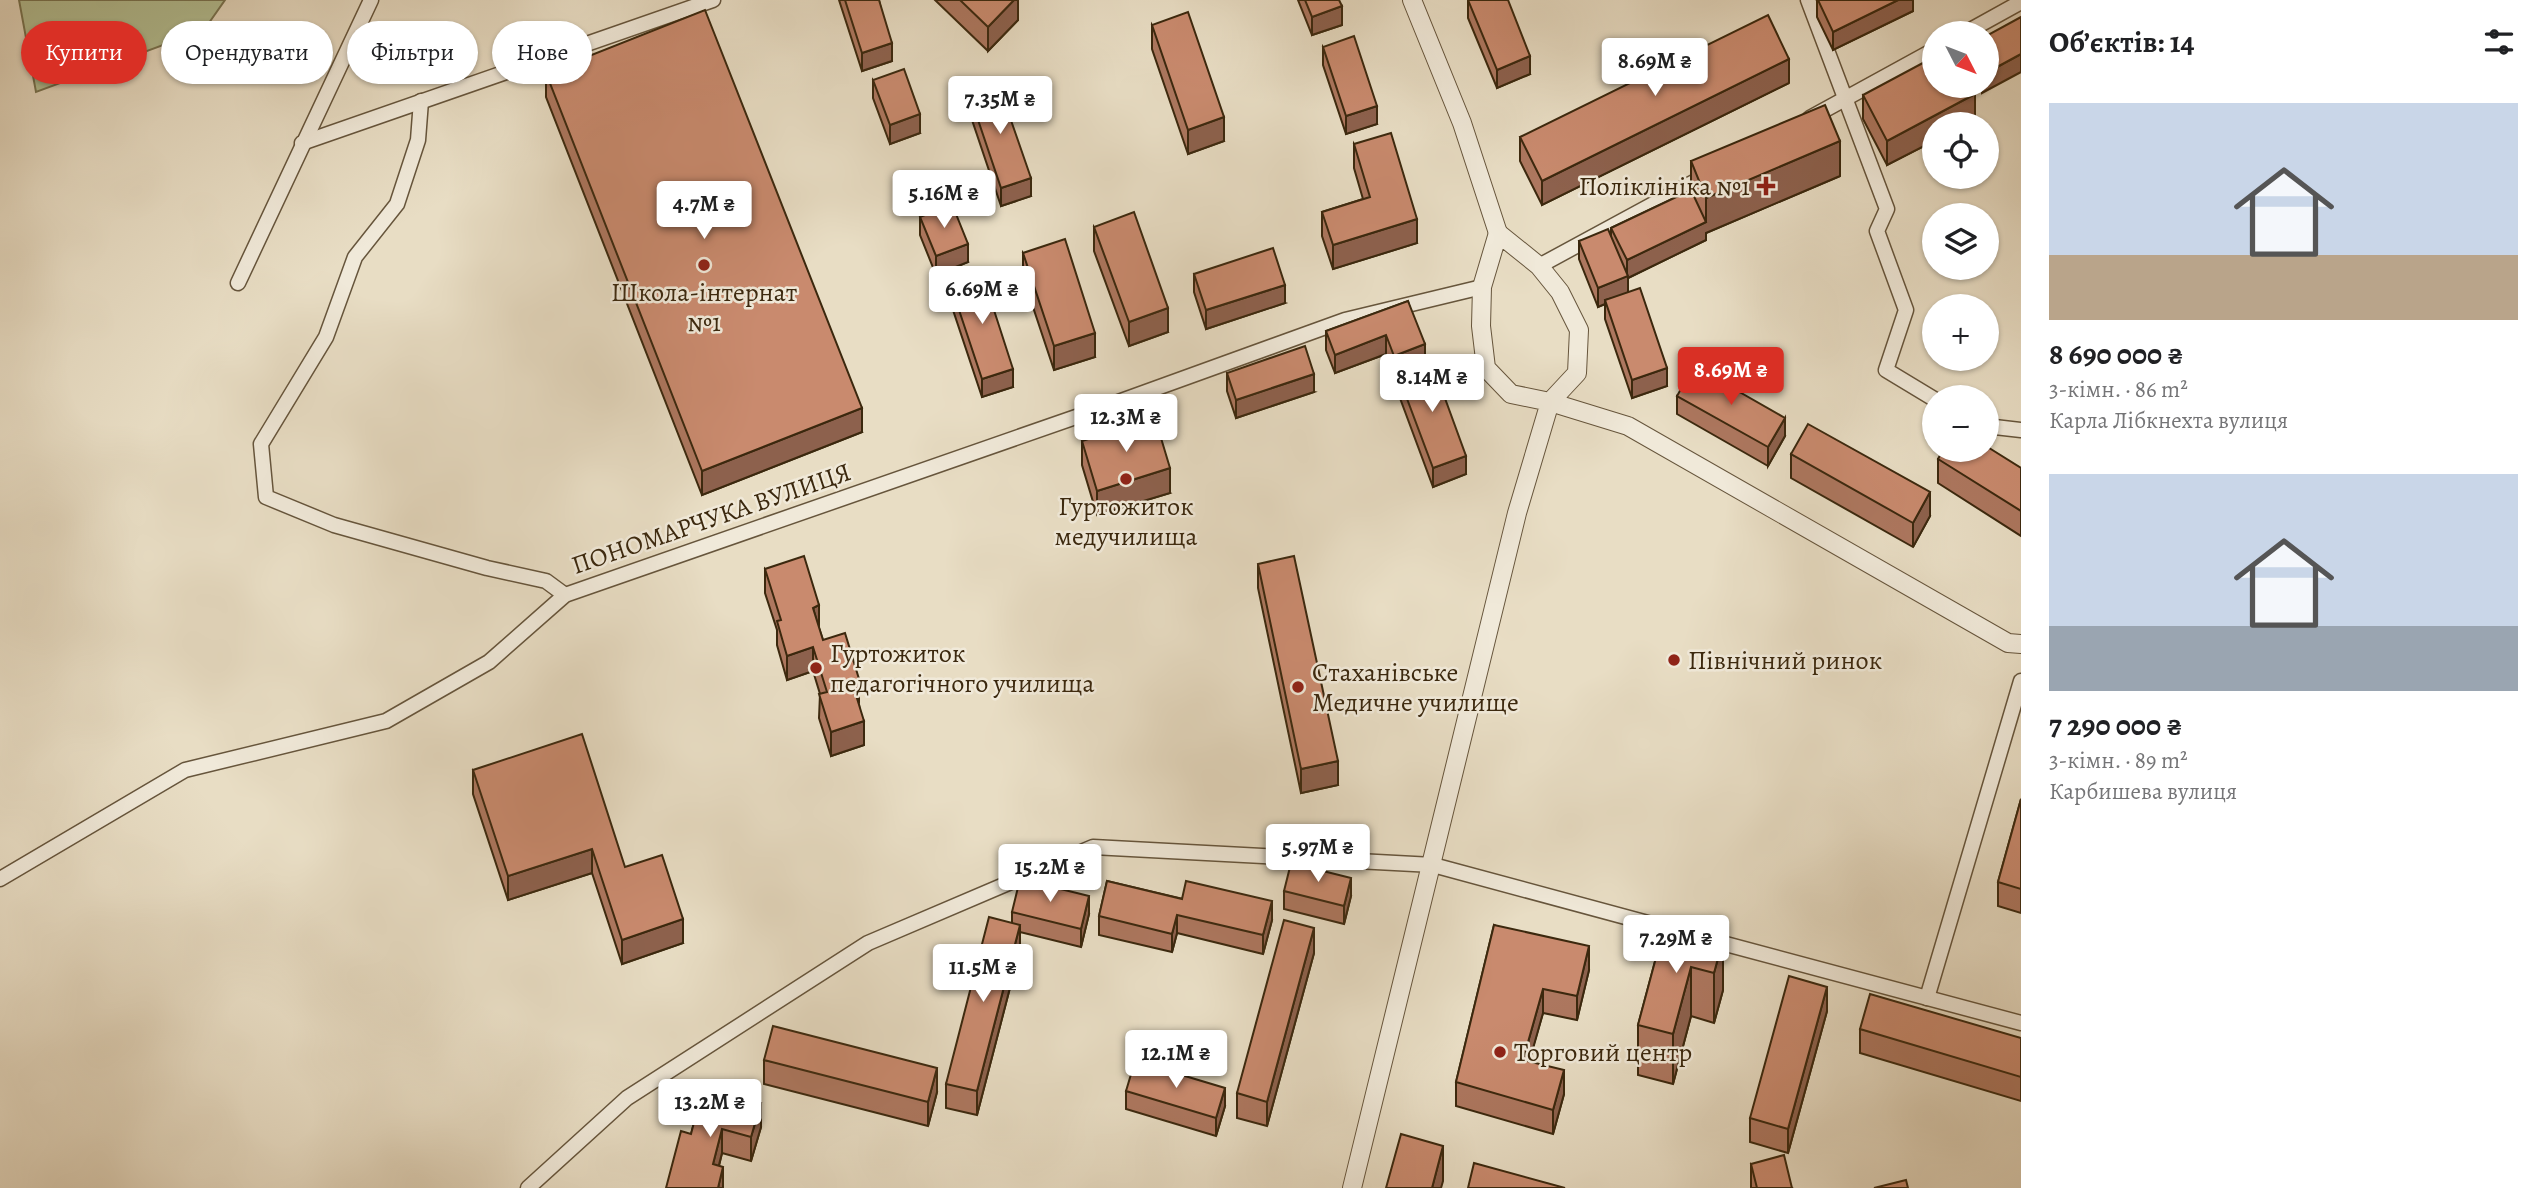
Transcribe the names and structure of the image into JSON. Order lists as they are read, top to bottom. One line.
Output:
{"streets":{"street":["ПОНОМАРЧУКА ВУЛИЦЯ"]},"places":{"health":["Поліклініка №1"],"other":["Школа-інтернат №1","Гуртожиток медучилища","Північний ринок","Гуртожиток педагогічного училища","Стаханівське Медичне училище","Торговий центр"]},"north":"bottom right","page":{"heading":"Об’єктів: 14","map_buttons":["+","−"],"chip":["Купити","Орендувати","Фільтри","Нове"],"price":["8.69M ₴","7.35M ₴","5.16M ₴","4.7M ₴","6.69M ₴","8.69M ₴","8.14M ₴","12.3M ₴","5.97M ₴","15.2M ₴","7.29M ₴","11.5M ₴","12.1M ₴","13.2M ₴"],"list":[{"name":"8 690 000 ₴","note":"3-кімн. · 86 m² · Карла Лібкнехта вулиця"},{"name":"7 290 000 ₴","note":"3-кімн. · 89 m² · Карбишева вулиця"}]}}
